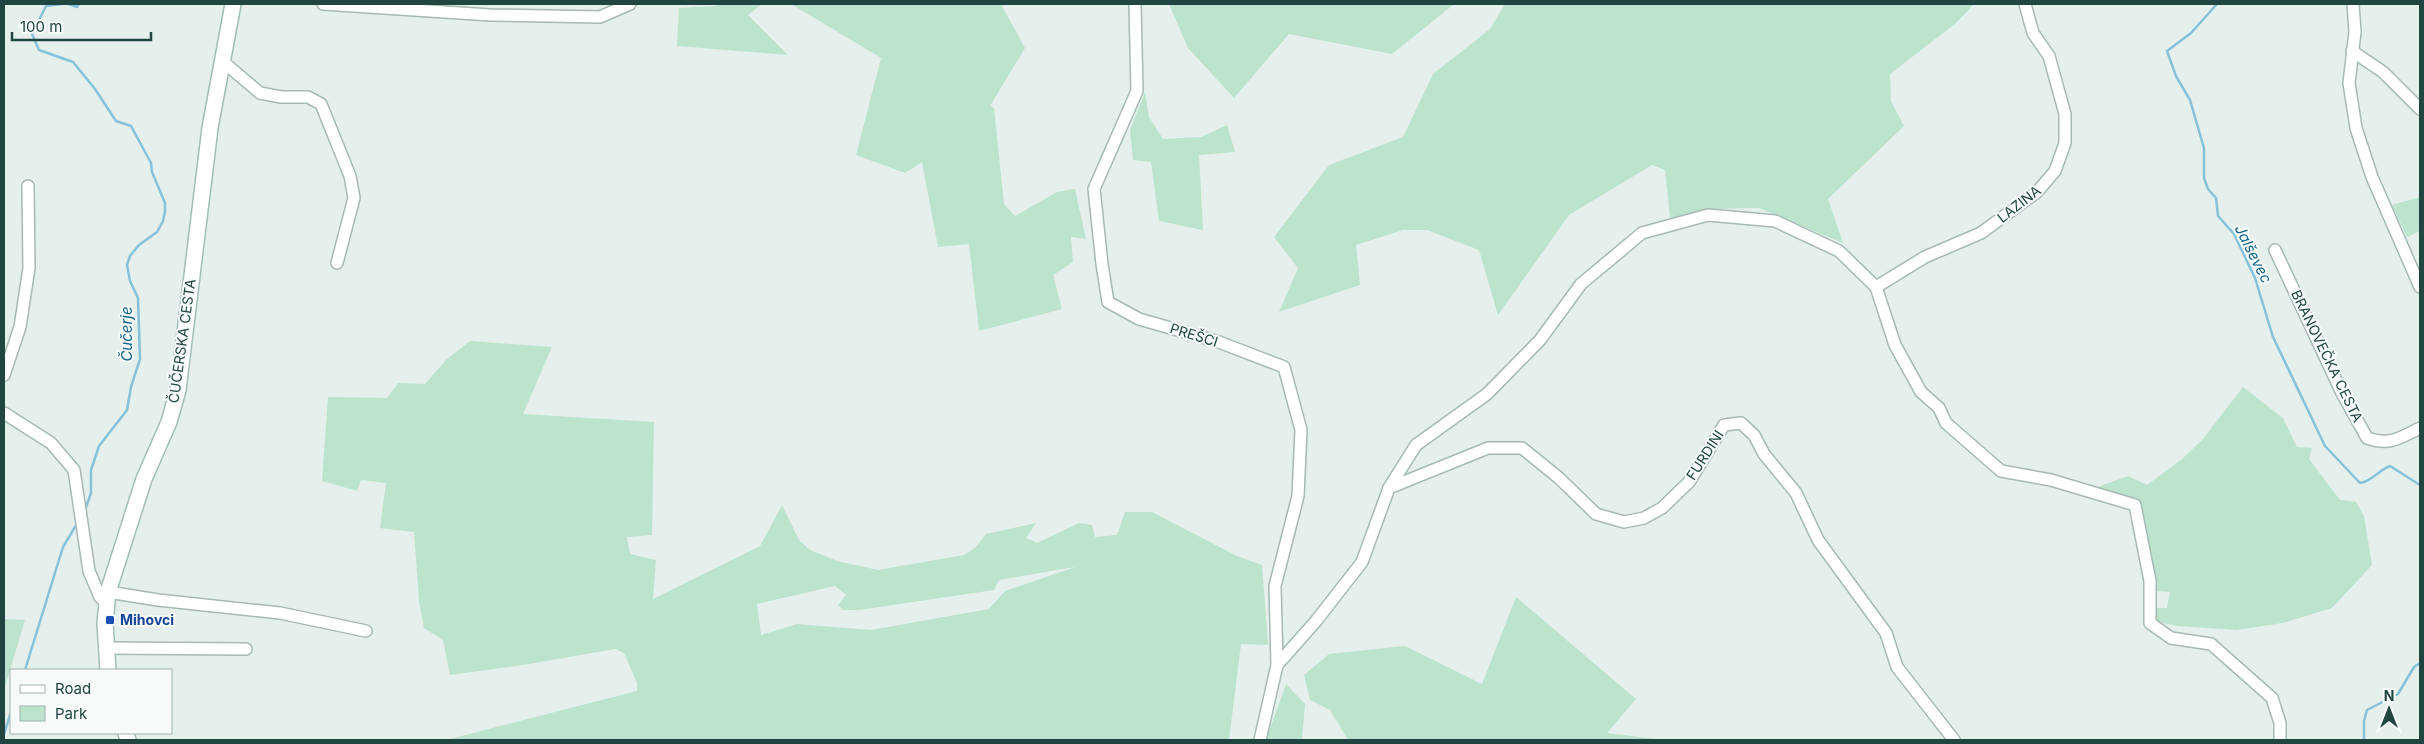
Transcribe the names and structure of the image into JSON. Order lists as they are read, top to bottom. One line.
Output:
{"streets":{"street":["LAZINA","PREŠCI","ČUČERSKA CESTA","BRANOVEČKA CESTA","FURDINI"]},"water":["Jalševec","Čučerje"],"places":{"transit":["Mihovci"]},"legend":["Road","Park"],"scale_bar":"100 m","north":"top"}
